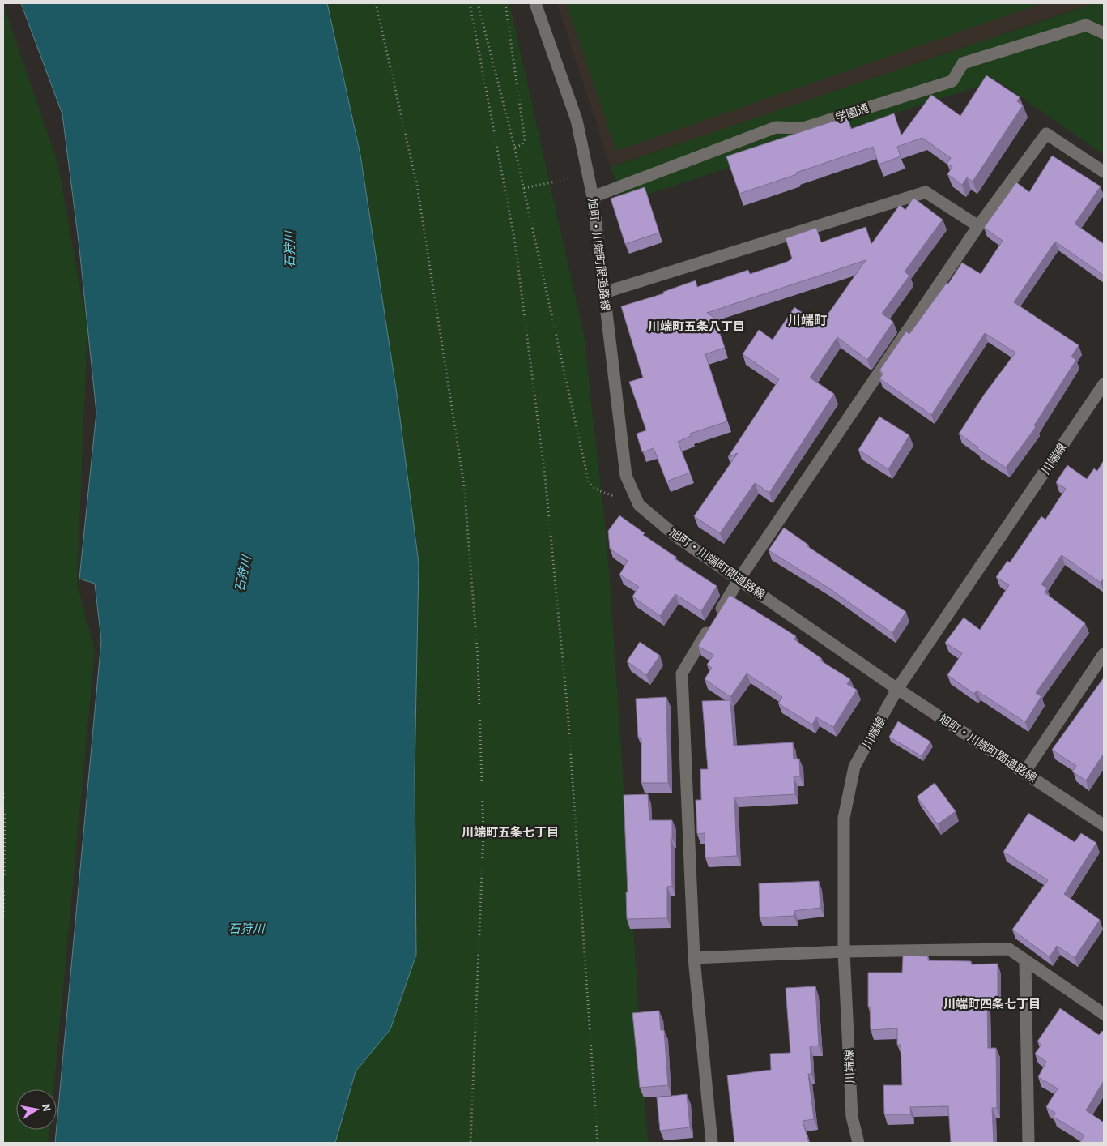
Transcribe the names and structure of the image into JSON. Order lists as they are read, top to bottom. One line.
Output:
{"streets":{"street":["学園通","旭町・川端町間道路線","川端線"]},"crossings":[["学園通","旭町・川端町間道路線"],["旭町・川端町間道路線","川端線"]],"districts":["川端町","川端町五条八丁目","川端町五条七丁目","川端町四条七丁目"],"water":["石狩川"],"north":"right"}
